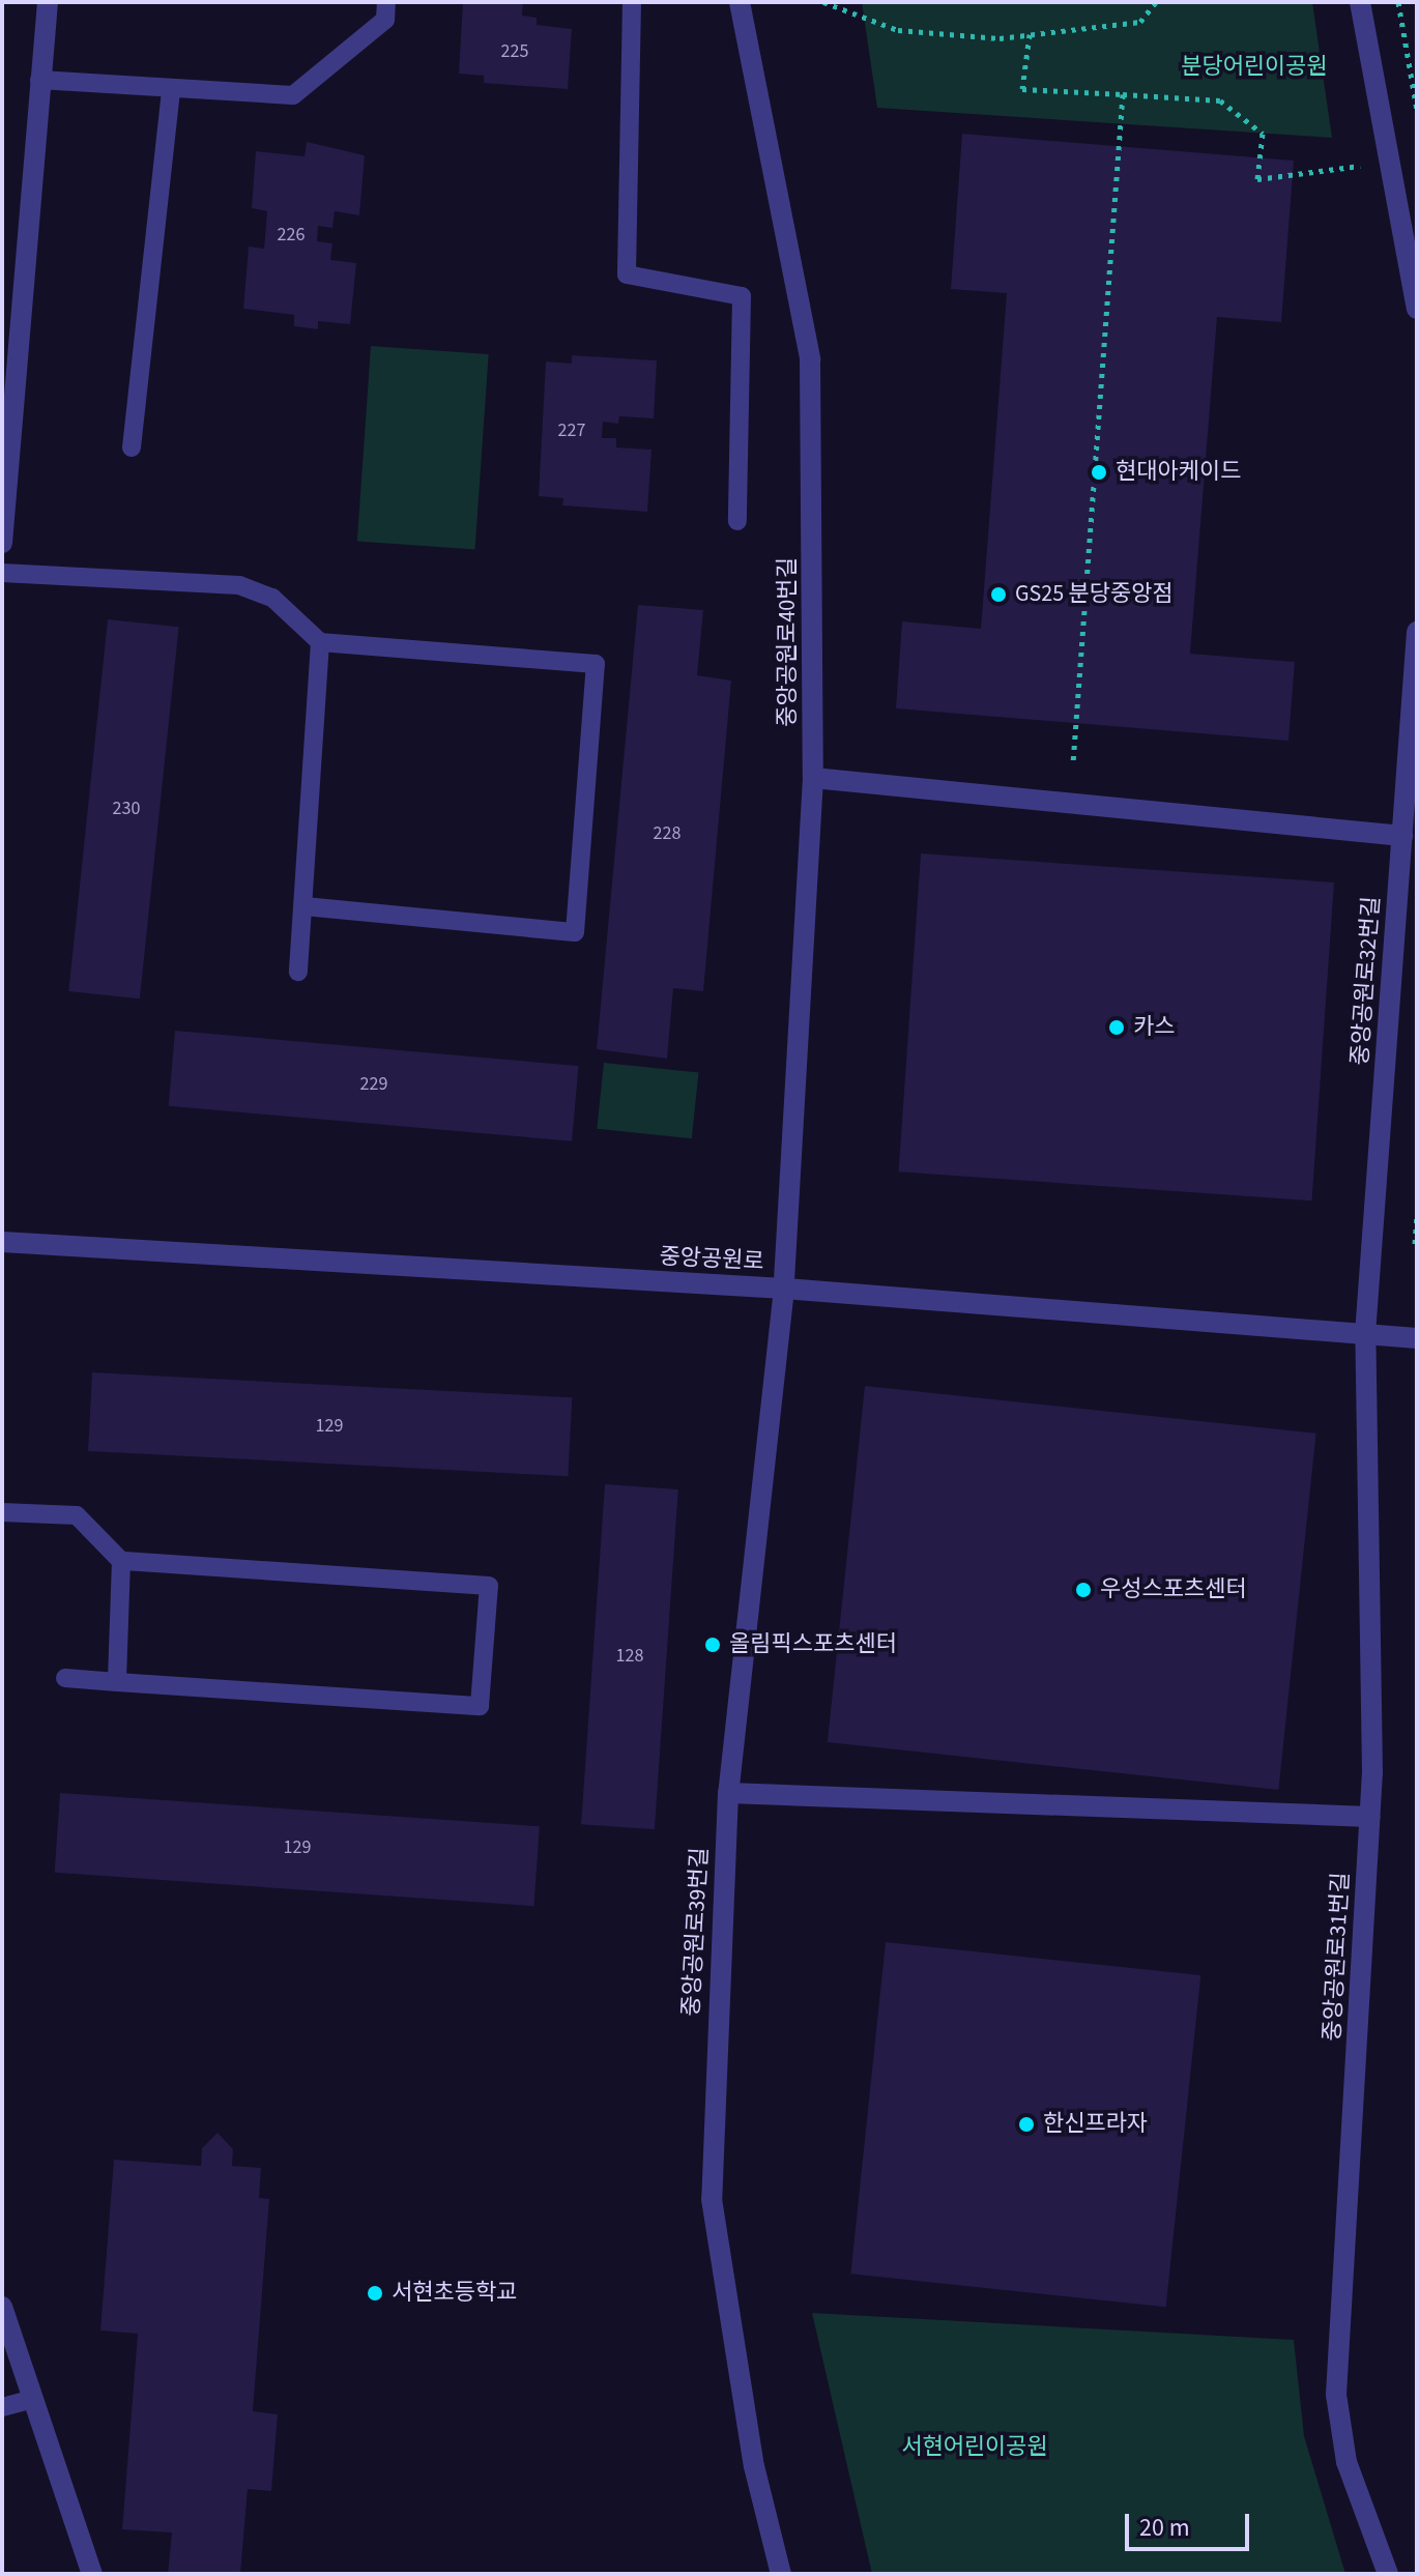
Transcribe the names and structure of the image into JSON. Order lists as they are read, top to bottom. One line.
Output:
{"streets":{"street":["중앙공원로40번길","중앙공원로32번길","중앙공원로","중앙공원로39번길","중앙공원로31번길"]},"crossings":[["중앙공원로40번길","중앙공원로"],["중앙공원로40번길","중앙공원로39번길"],["중앙공원로32번길","중앙공원로"],["중앙공원로32번길","중앙공원로31번길"],["중앙공원로","중앙공원로39번길"],["중앙공원로","중앙공원로31번길"]],"parks":["분당어린이공원","서현어린이공원"],"places":["현대아케이드","GS25 분당중앙점","카스","우성스포츠센터","올림픽스포츠센터","한신프라자","서현초등학교"],"house_numbers":["225","226","227","230","228","229","129","128","129"],"scale_bar":"20 m"}
